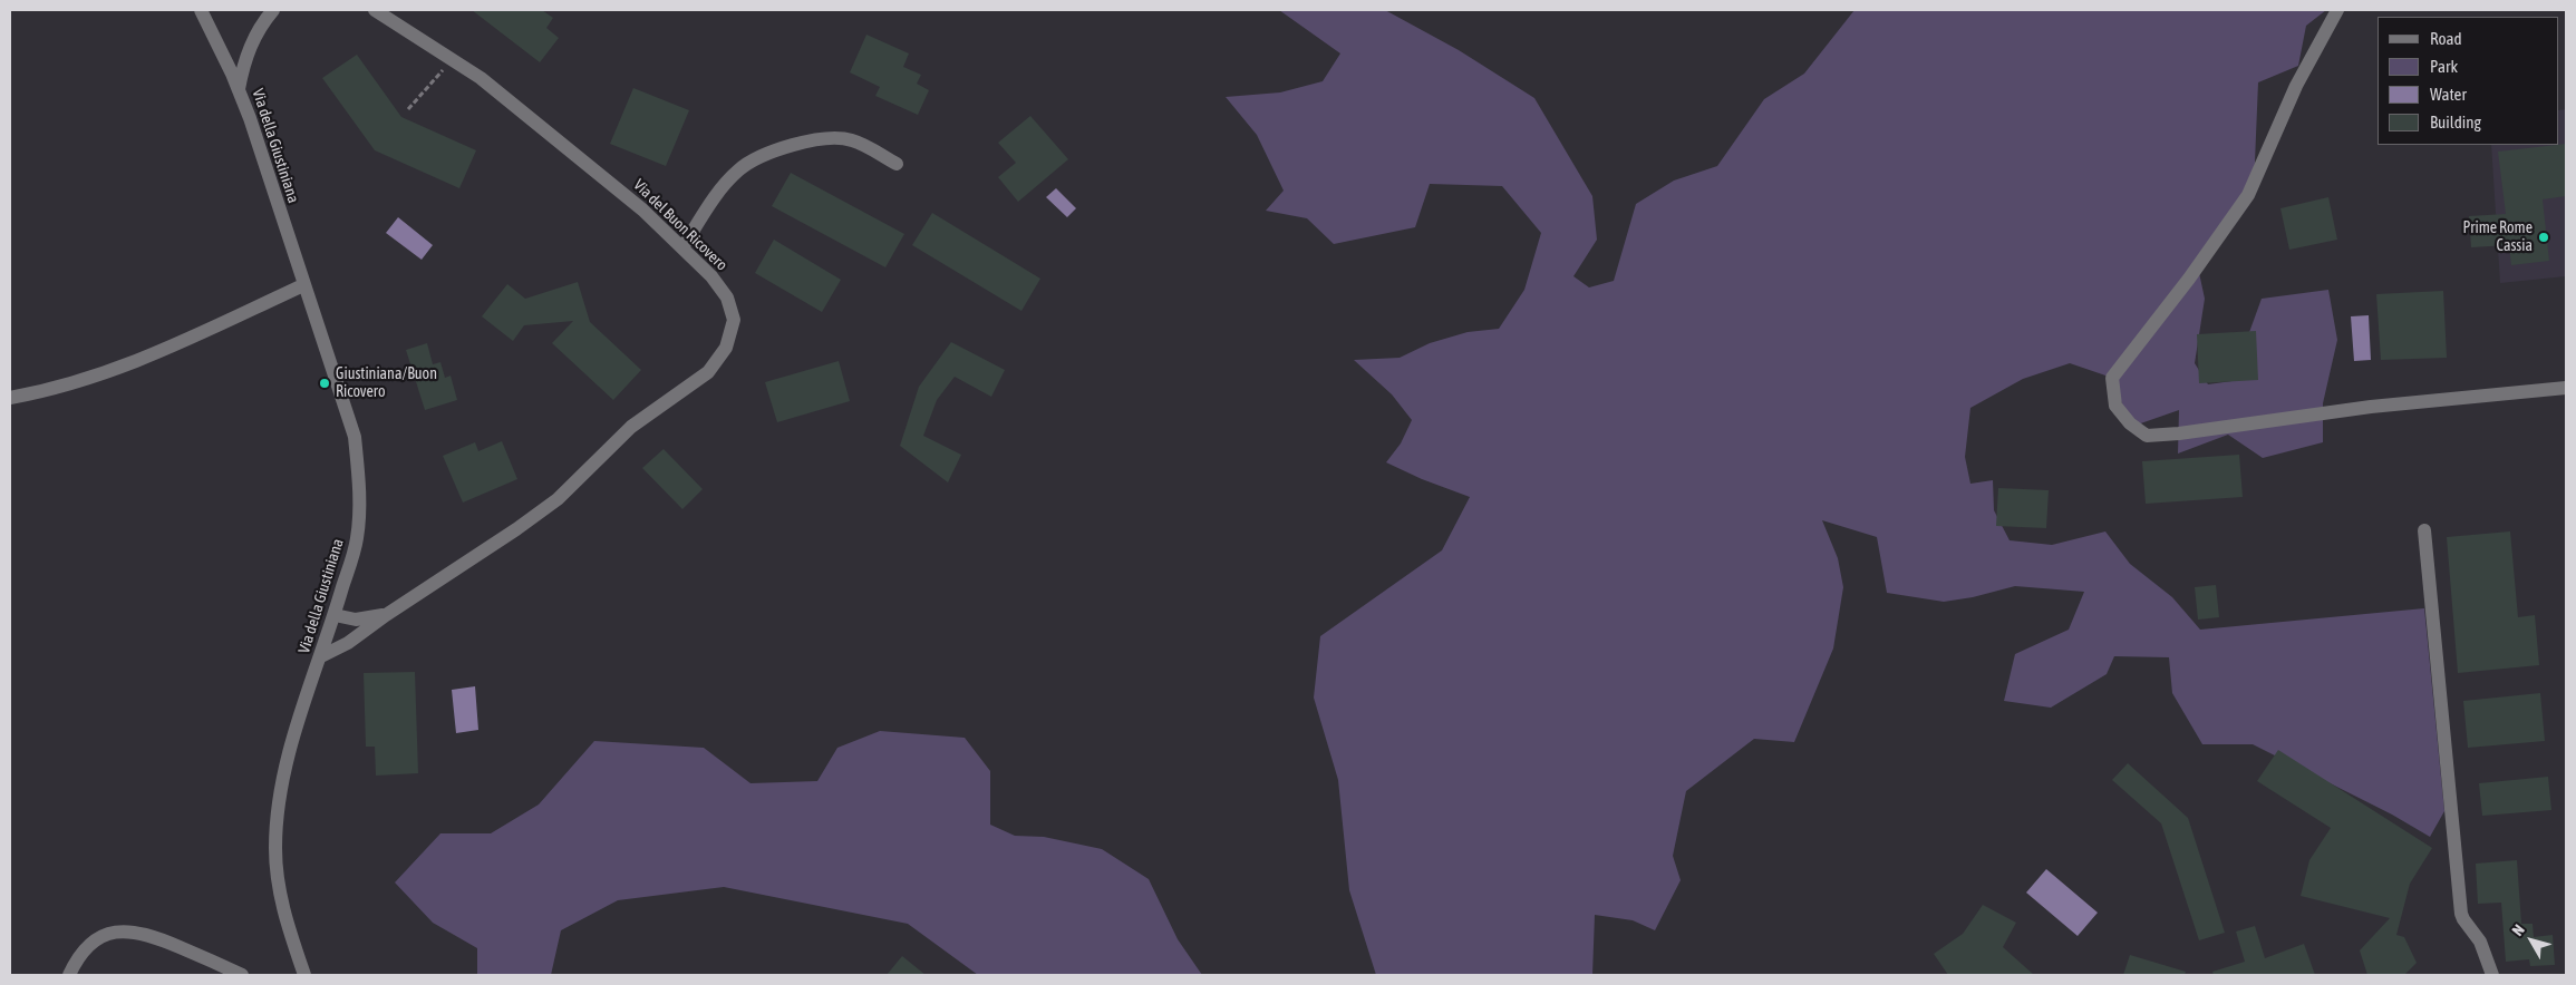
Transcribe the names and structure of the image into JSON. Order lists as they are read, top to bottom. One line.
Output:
{"streets":{"street":["Via della Giustiniana","Via del Buon Ricovero"]},"crossings":[["Via della Giustiniana","Via del Buon Ricovero"]],"places":["Prime Rome Cassia","Giustiniana/Buon Ricovero"],"legend":["Road","Park","Water","Building"],"north":"top left"}
